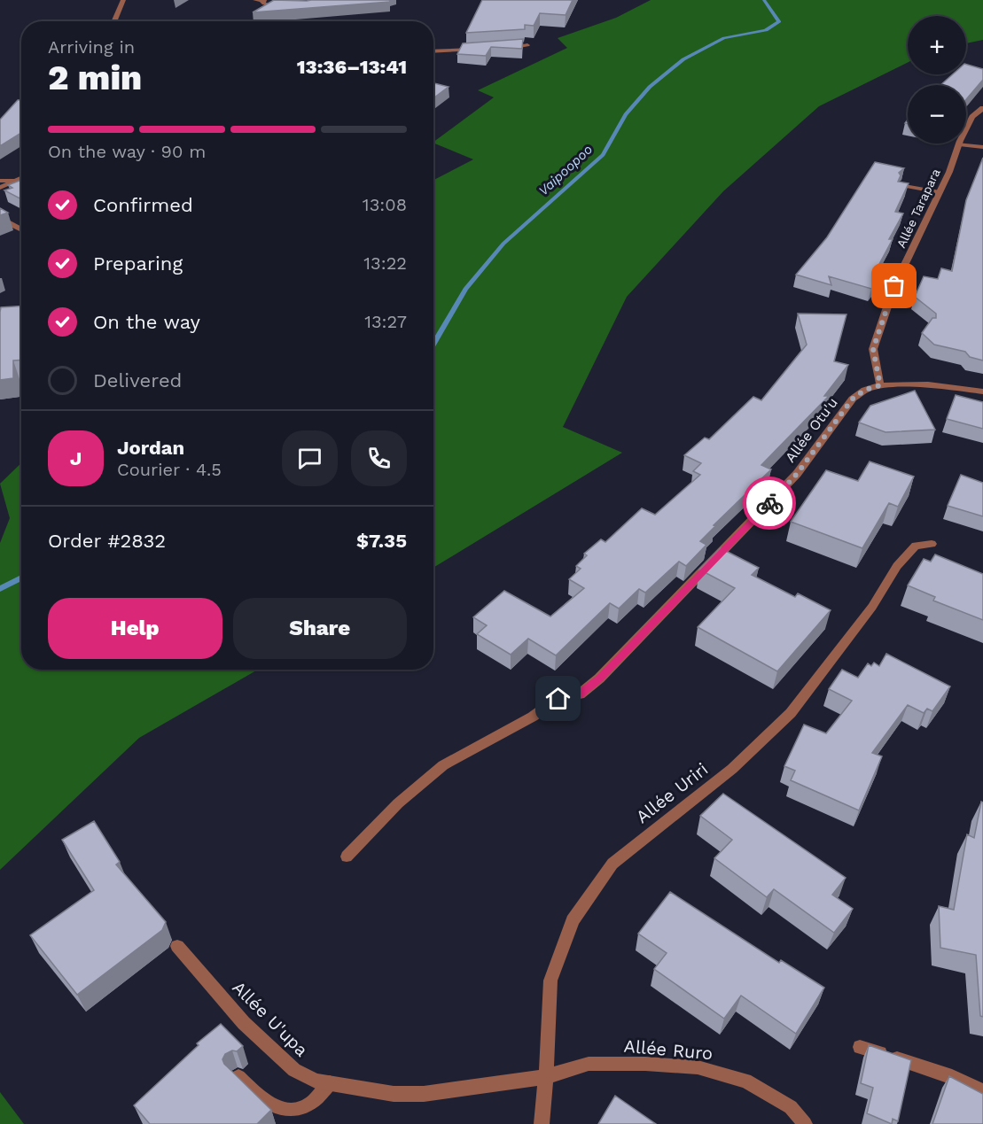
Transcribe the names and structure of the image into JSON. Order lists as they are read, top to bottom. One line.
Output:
{"streets":{"street":["Allée Tarapara","Allée Otu'u","Allée Uriri","Allée U'upa","Allée Ruro"]},"crossings":[["Allée Tarapara","Allée Otu'u"],["Allée Uriri","Allée U'upa"],["Allée Uriri","Allée Ruro"],["Allée U'upa","Allée Ruro"]],"water":["Vaipoopoo"],"page":{"map_buttons":["+","−"],"heading":["2 min","Arriving in","13:36–13:41"],"panel":["Jordan","Courier · 4.5","Order #2832","$7.35"],"bar":"On the way · 90 m","list":[["Confirmed","13:08"],["Preparing","13:22"],["On the way","13:27"],"Delivered"],"round":"J","buttons":["Help","Share"]}}
